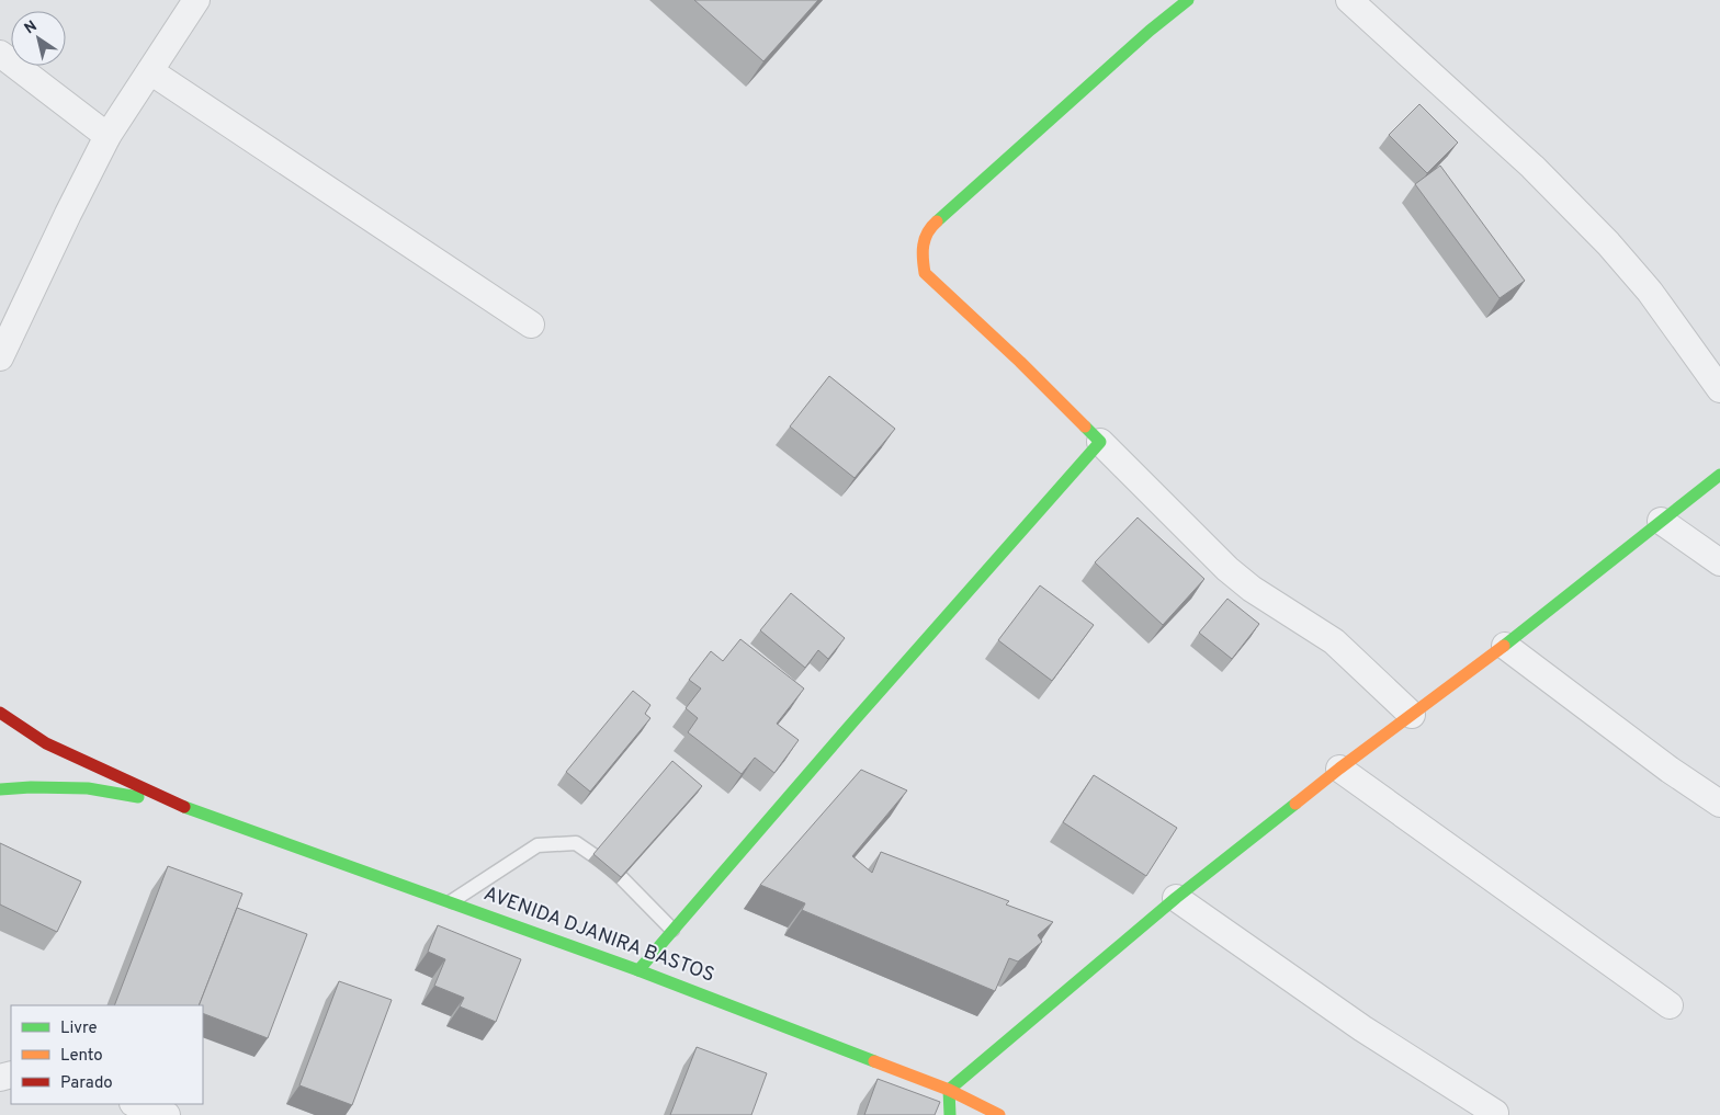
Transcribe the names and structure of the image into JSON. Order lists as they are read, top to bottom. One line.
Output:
{"streets":{"street":["AVENIDA DJANIRA BASTOS"]},"legend":["Livre","Lento","Parado"],"north":"top left"}
